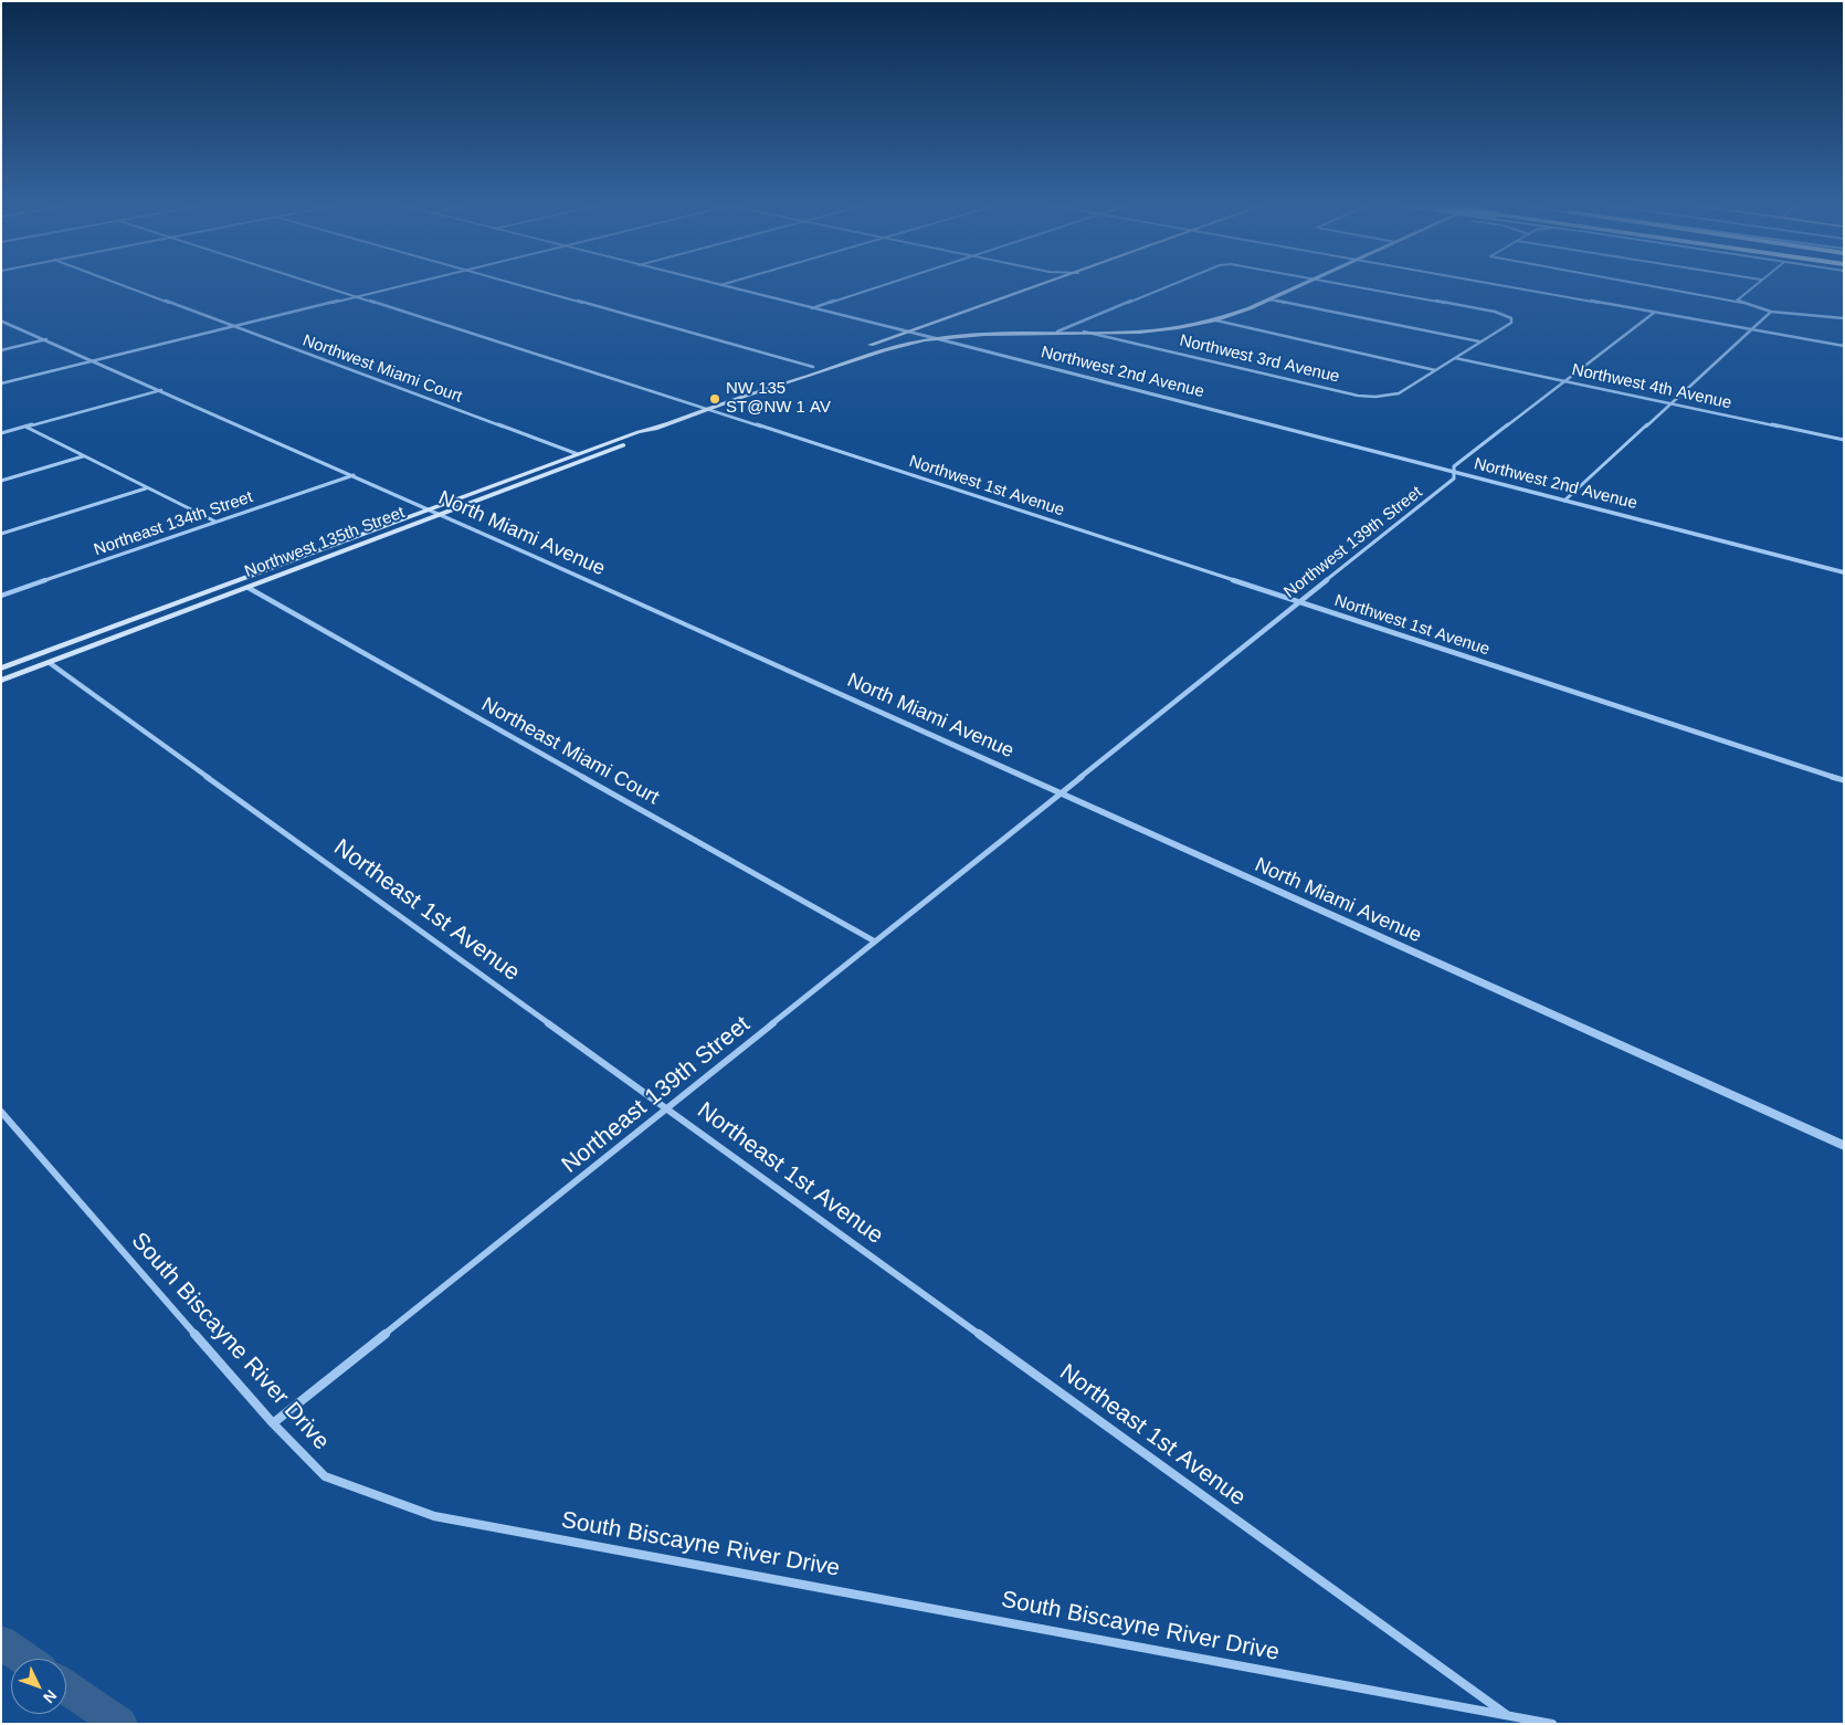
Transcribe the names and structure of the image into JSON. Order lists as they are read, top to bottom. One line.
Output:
{"streets":{"main road":["Northwest 135th Street"],"street":["Northwest 3rd Avenue","Northwest Miami Court","Northwest 2nd Avenue","Northwest 4th Avenue","Northwest 1st Avenue","Northeast 134th Street","North Miami Avenue","Northwest 139th Street","Northeast Miami Court","Northeast 1st Avenue","Northeast 139th Street","South Biscayne River Drive"]},"crossings":[["Northwest 3rd Avenue","Northwest 4th Avenue"],["Northwest Miami Court","Northwest 135th Street"],["Northwest 2nd Avenue","Northwest 135th Street"],["Northwest 2nd Avenue","Northwest 139th Street"],["Northwest 4th Avenue","Northwest 139th Street"],["Northwest 1st Avenue","Northwest 135th Street"],["Northwest 1st Avenue","Northwest 139th Street"],["Northeast 134th Street","North Miami Avenue"],["North Miami Avenue","Northwest 135th Street"],["North Miami Avenue","Northwest 139th Street"],["North Miami Avenue","Northeast 139th Street"],["Northwest 135th Street","Northeast Miami Court"],["Northwest 135th Street","Northeast 1st Avenue"],["Northwest 139th Street","Northeast 139th Street"],["Northeast Miami Court","Northeast 139th Street"],["Northeast 1st Avenue","Northeast 139th Street"],["Northeast 1st Avenue","South Biscayne River Drive"],["Northeast 139th Street","South Biscayne River Drive"]],"places":["NW 135 ST@NW 1 AV"],"north":"bottom right"}
